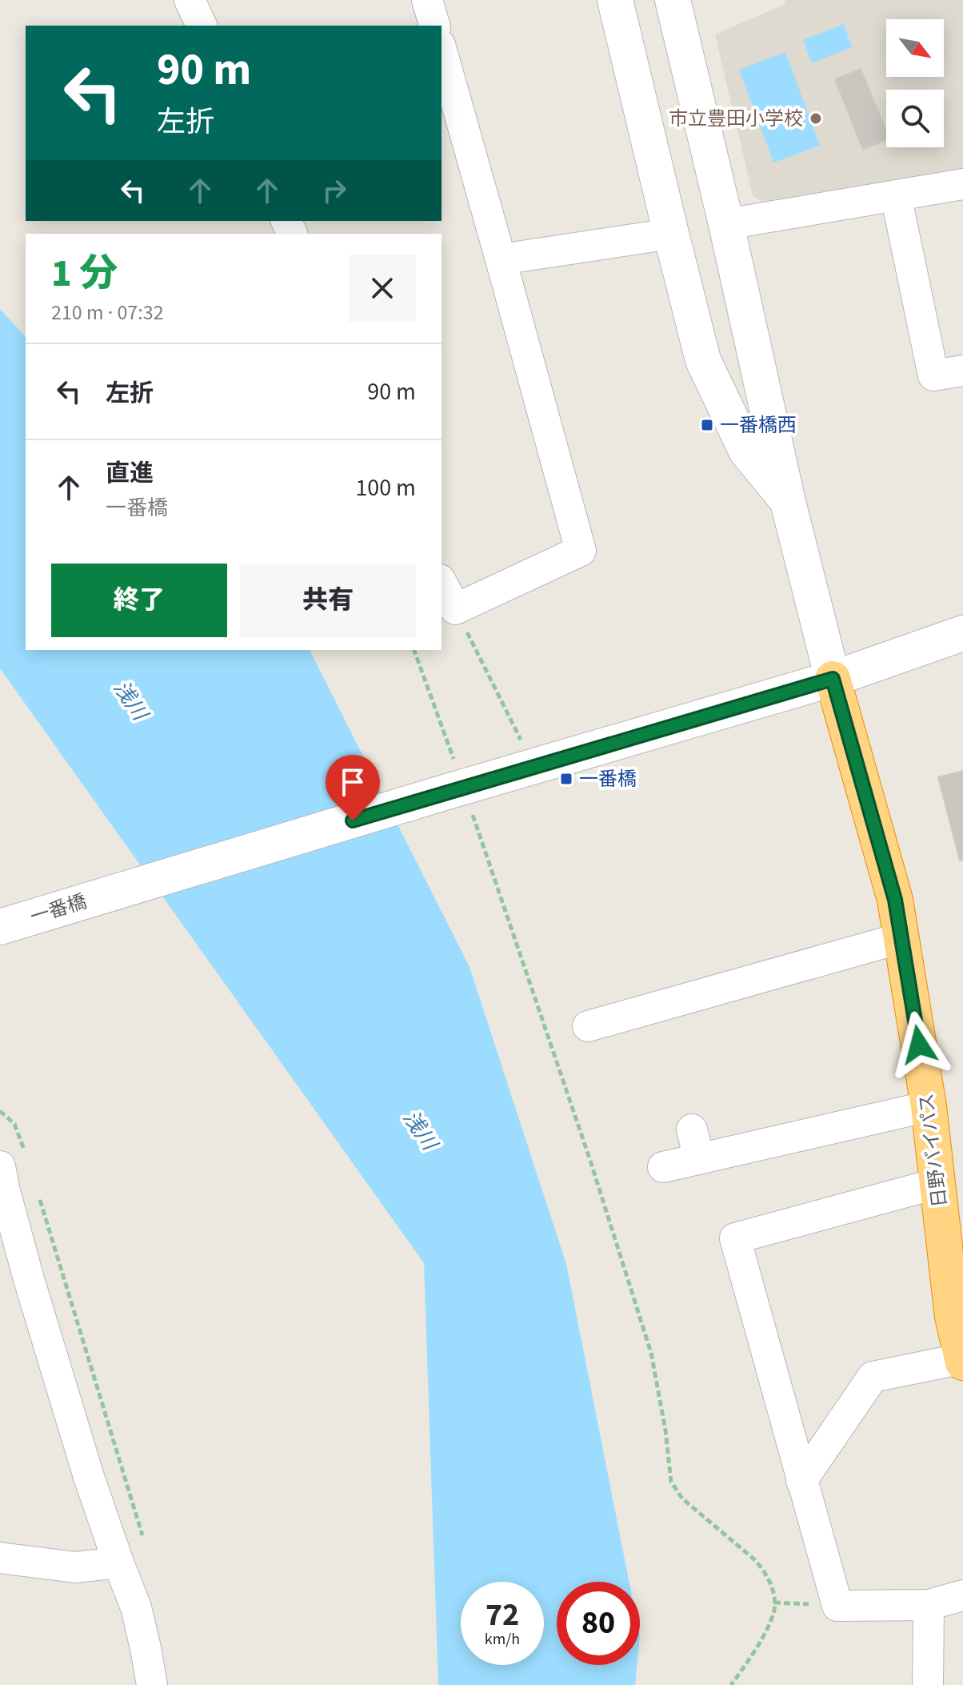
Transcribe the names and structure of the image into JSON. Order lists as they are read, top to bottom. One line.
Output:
{"streets":{"highway":["日野バイパス"],"street":["一番橋"]},"crossings":[["一番橋","日野バイパス"]],"water":["浅川"],"places":{"other":["市立豊田小学校"],"transit":["一番橋西","一番橋"]},"north":"bottom right","page":{"turn":["90 m","左折"],"heading":["1 分","210 m · 07:32"],"list":[{"name":"左折","value":"90 m"},{"name":"直進","note":"一番橋","value":"100 m"}],"buttons":["終了","共有"],"speed":"72 km/h","limit":"80"}}
